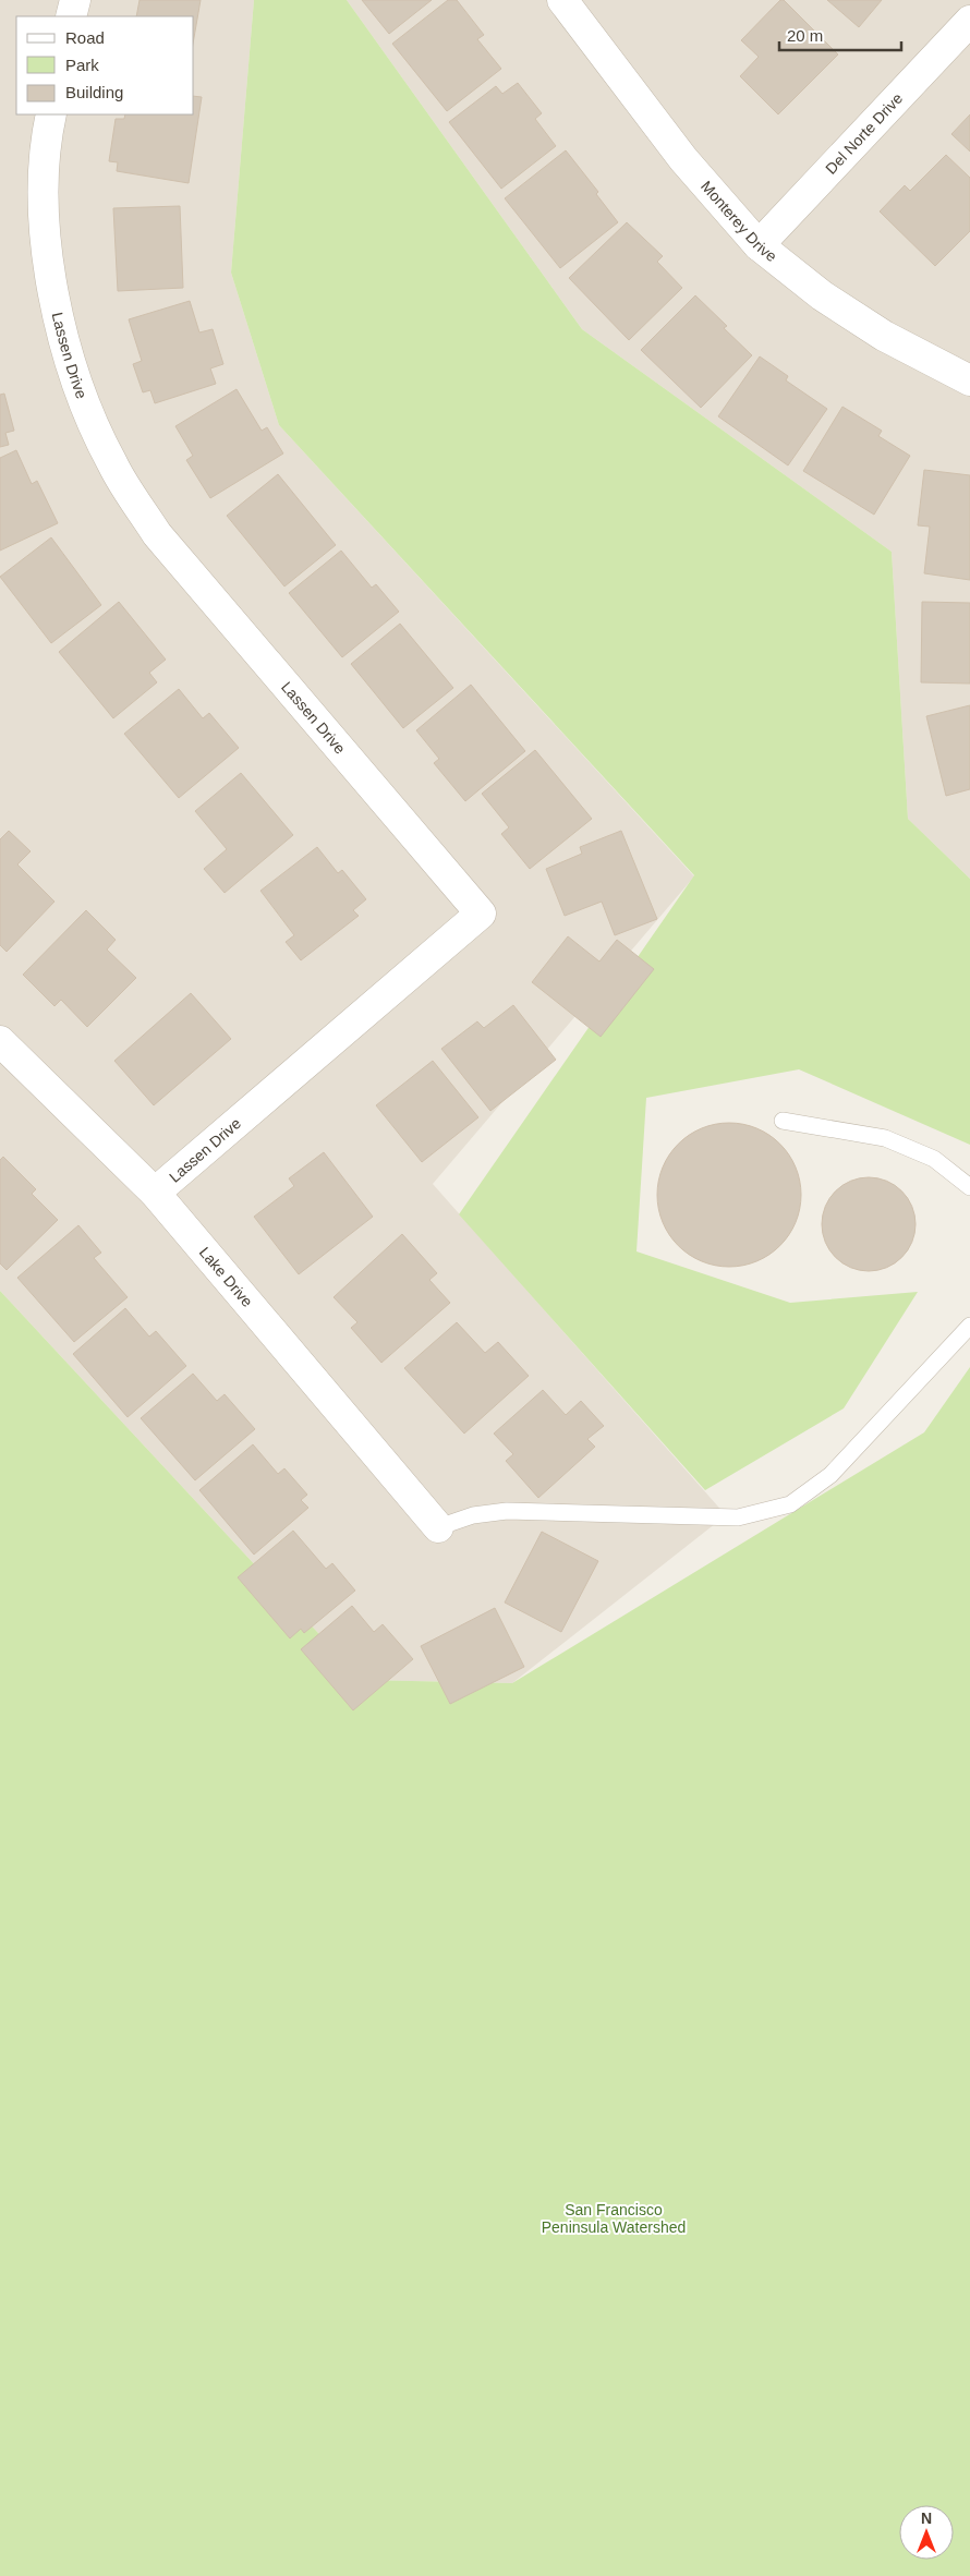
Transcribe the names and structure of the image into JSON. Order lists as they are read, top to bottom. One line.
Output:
{"streets":{"street":["Del Norte Drive","Monterey Drive","Lassen Drive","Lake Drive"]},"crossings":[["Del Norte Drive","Monterey Drive"],["Lassen Drive","Lake Drive"]],"parks":["San Francisco Peninsula Watershed"],"legend":["Road","Park","Building"],"scale_bar":"20 m","north":"top"}
